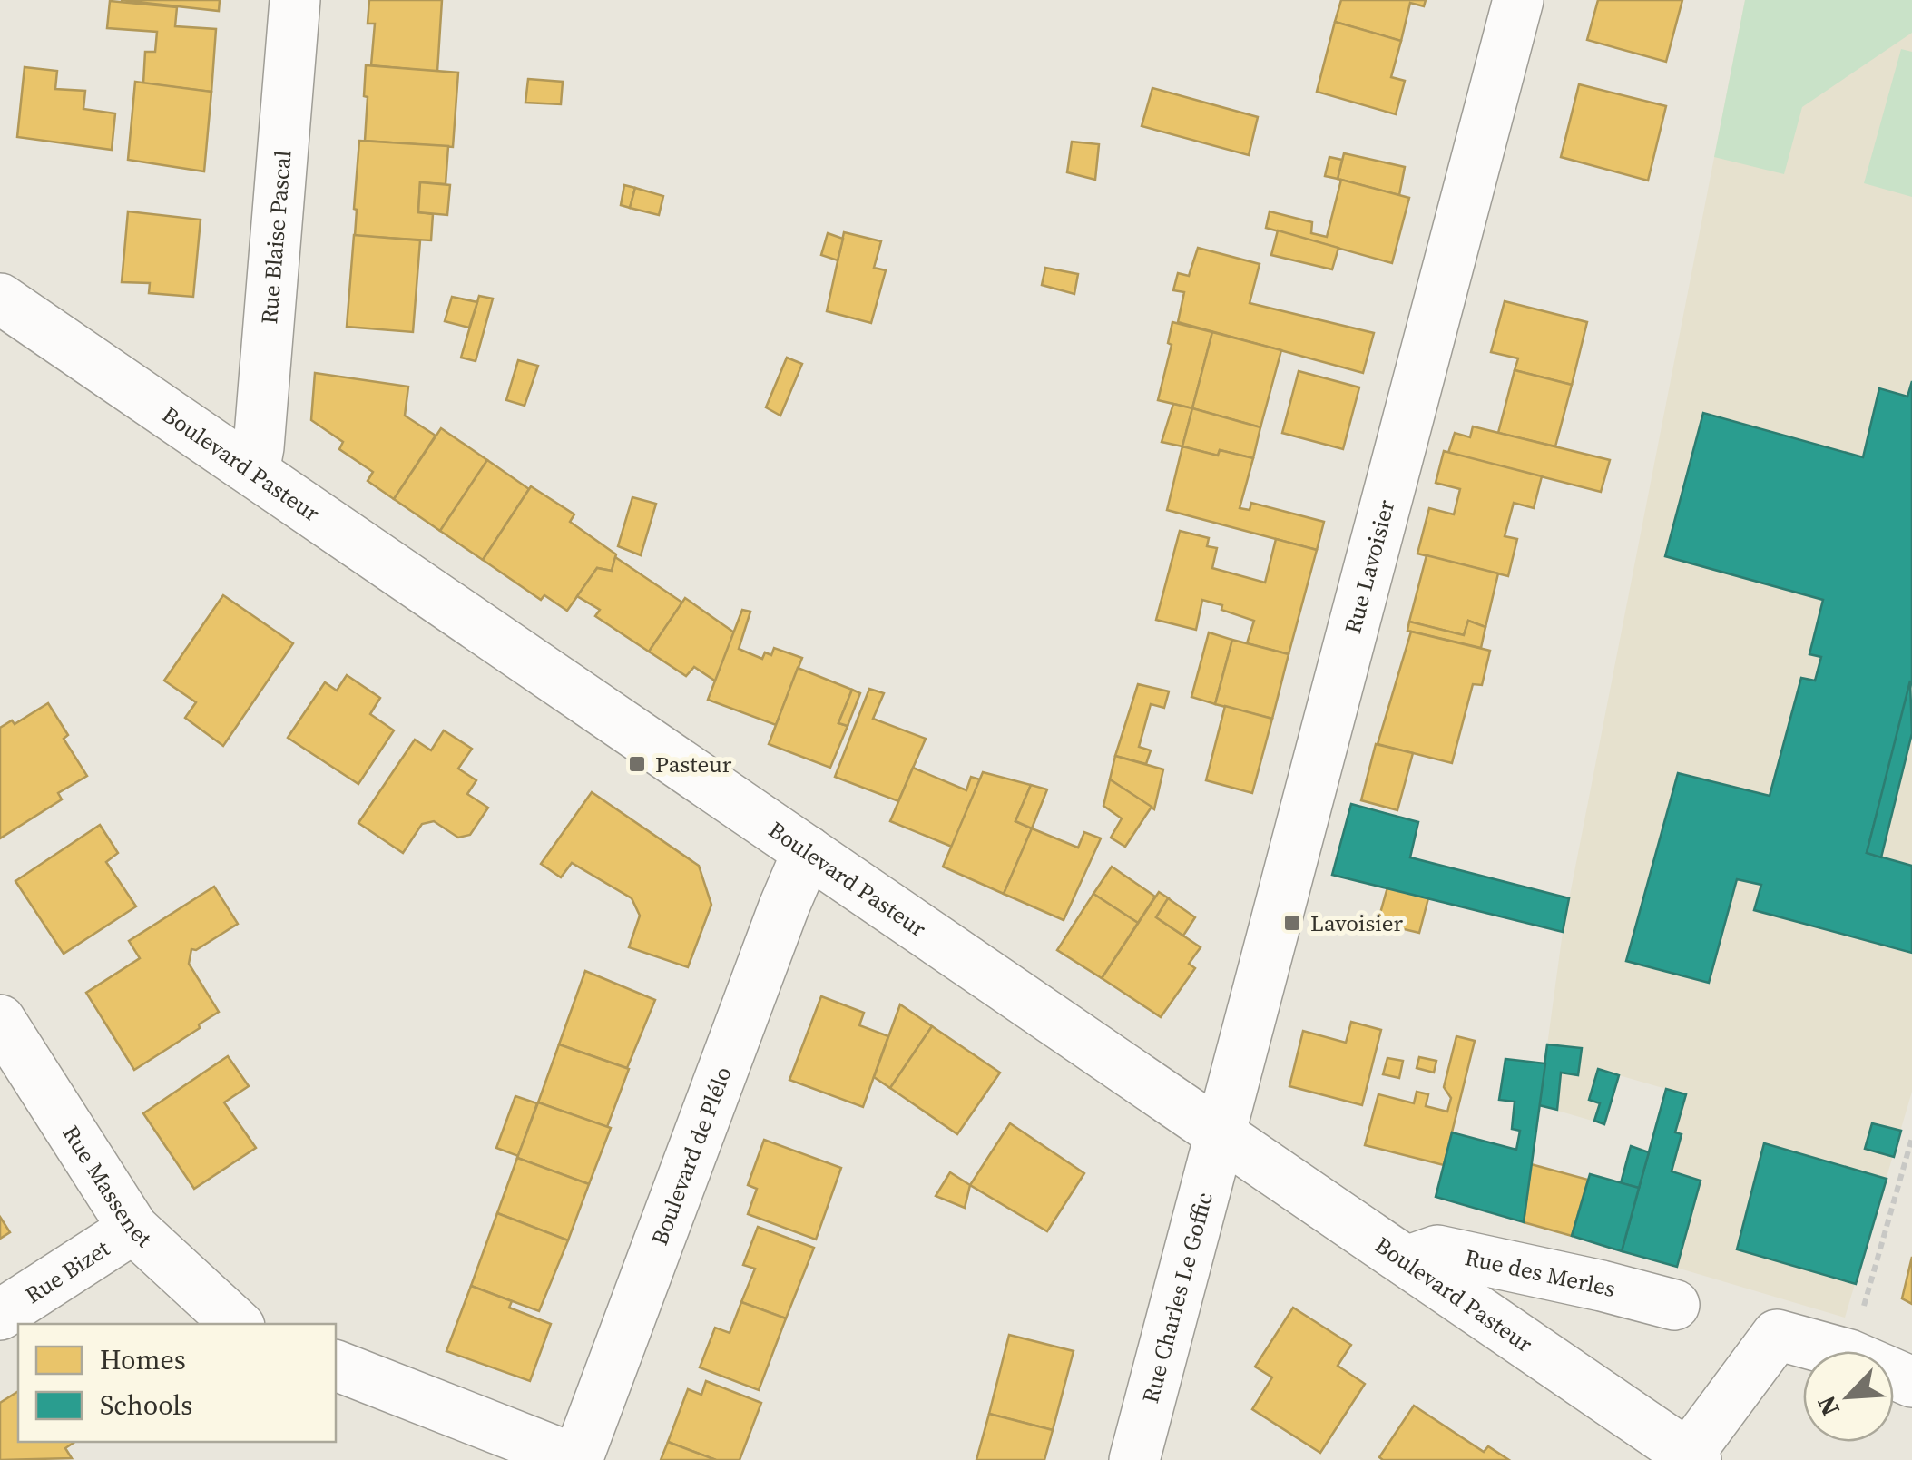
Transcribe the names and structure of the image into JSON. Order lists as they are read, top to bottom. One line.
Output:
{"streets":{"street":["Rue Blaise Pascal","Boulevard Pasteur","Rue Lavoisier","Boulevard de Plélo","Rue Massenet","Rue Bizet","Rue des Merles","Rue Charles Le Goffic"]},"crossings":[["Rue Blaise Pascal","Boulevard Pasteur"],["Boulevard Pasteur","Rue Lavoisier"],["Boulevard Pasteur","Boulevard de Plélo"],["Boulevard Pasteur","Rue des Merles"],["Boulevard Pasteur","Rue Charles Le Goffic"],["Rue Lavoisier","Rue Charles Le Goffic"],["Rue Massenet","Rue Bizet"]],"places":{"transit":["Pasteur","Lavoisier"]},"legend":["Homes","Schools"],"north":"bottom left"}
